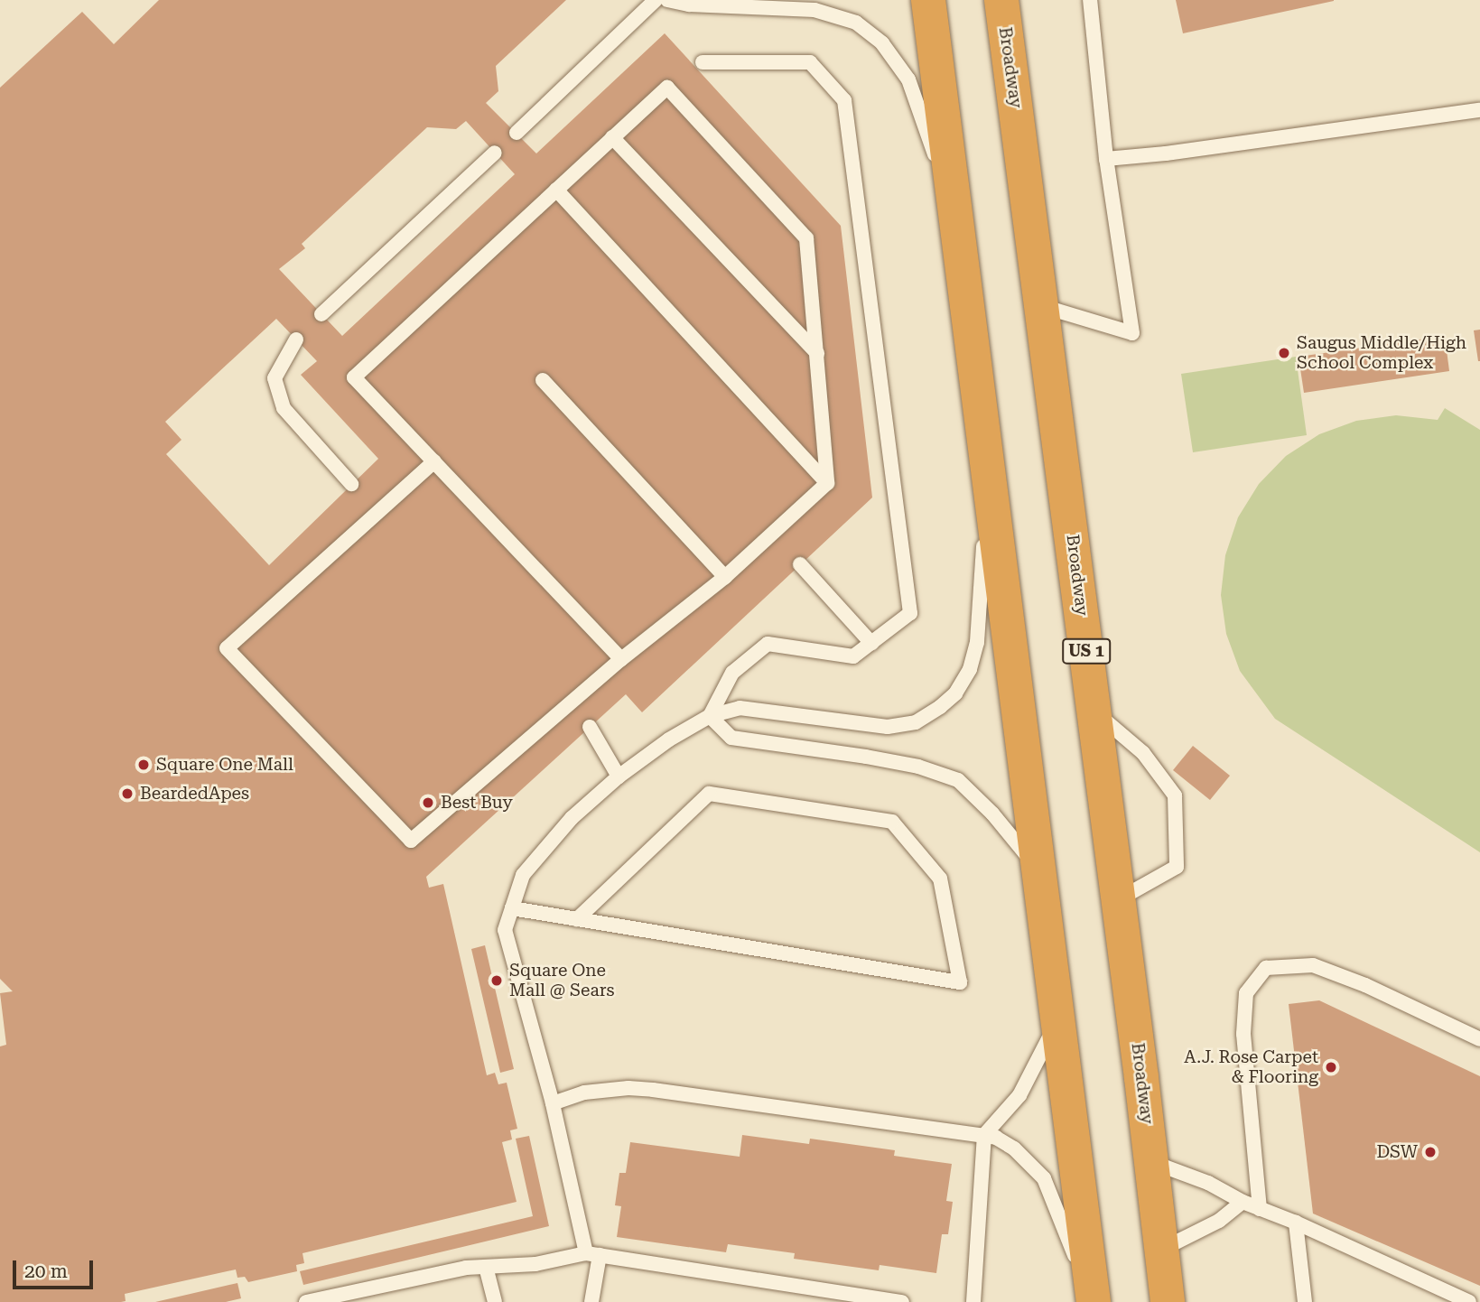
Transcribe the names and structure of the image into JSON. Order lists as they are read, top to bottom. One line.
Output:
{"streets":{"highway":["Broadway","US 1"]},"places":["Saugus Middle/High School Complex","Square One Mall","BeardedApes","Best Buy","Square One Mall @ Sears","A.J. Rose Carpet & Flooring","DSW"],"scale_bar":"20 m"}
